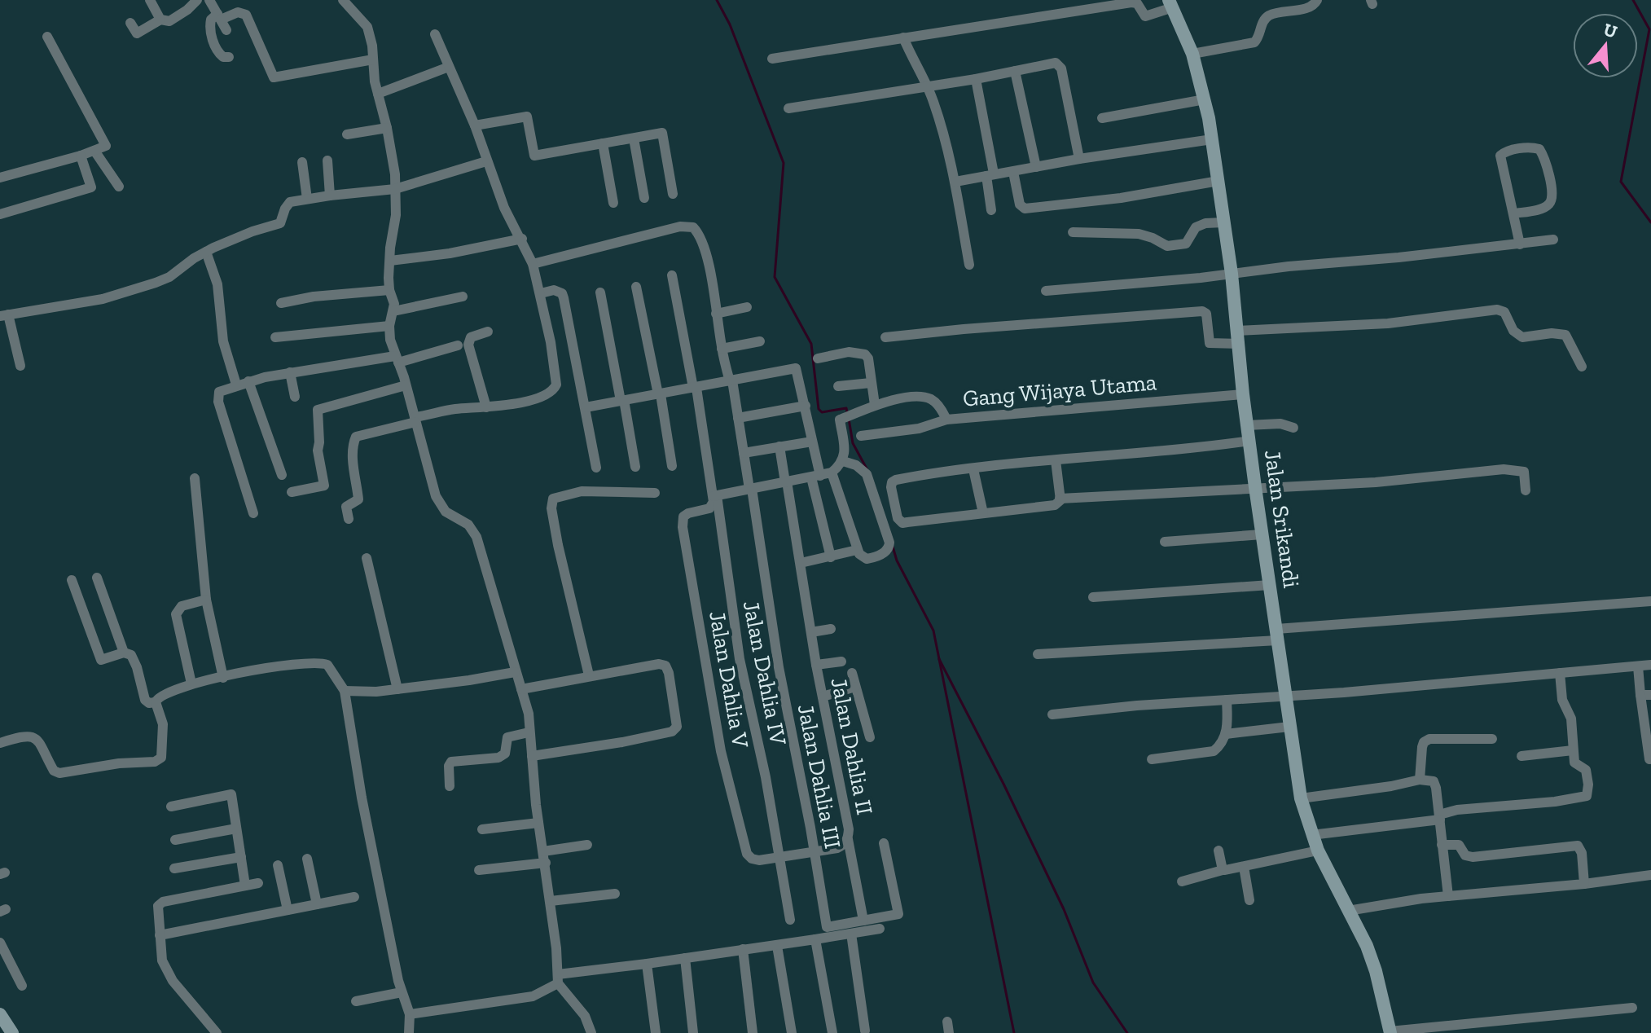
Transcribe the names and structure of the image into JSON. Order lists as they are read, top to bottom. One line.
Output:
{"streets":{"street":["Gang Wijaya Utama","Jalan Srikandi","Jalan Dahlia IV","Jalan Dahlia V","Jalan Dahlia II","Jalan Dahlia III"]},"crossings":[["Gang Wijaya Utama","Jalan Srikandi"],["Jalan Dahlia IV","Jalan Dahlia V"],["Jalan Dahlia IV","Jalan Dahlia II"],["Jalan Dahlia V","Jalan Dahlia II"],["Jalan Dahlia II","Jalan Dahlia III"]],"north":"top"}
